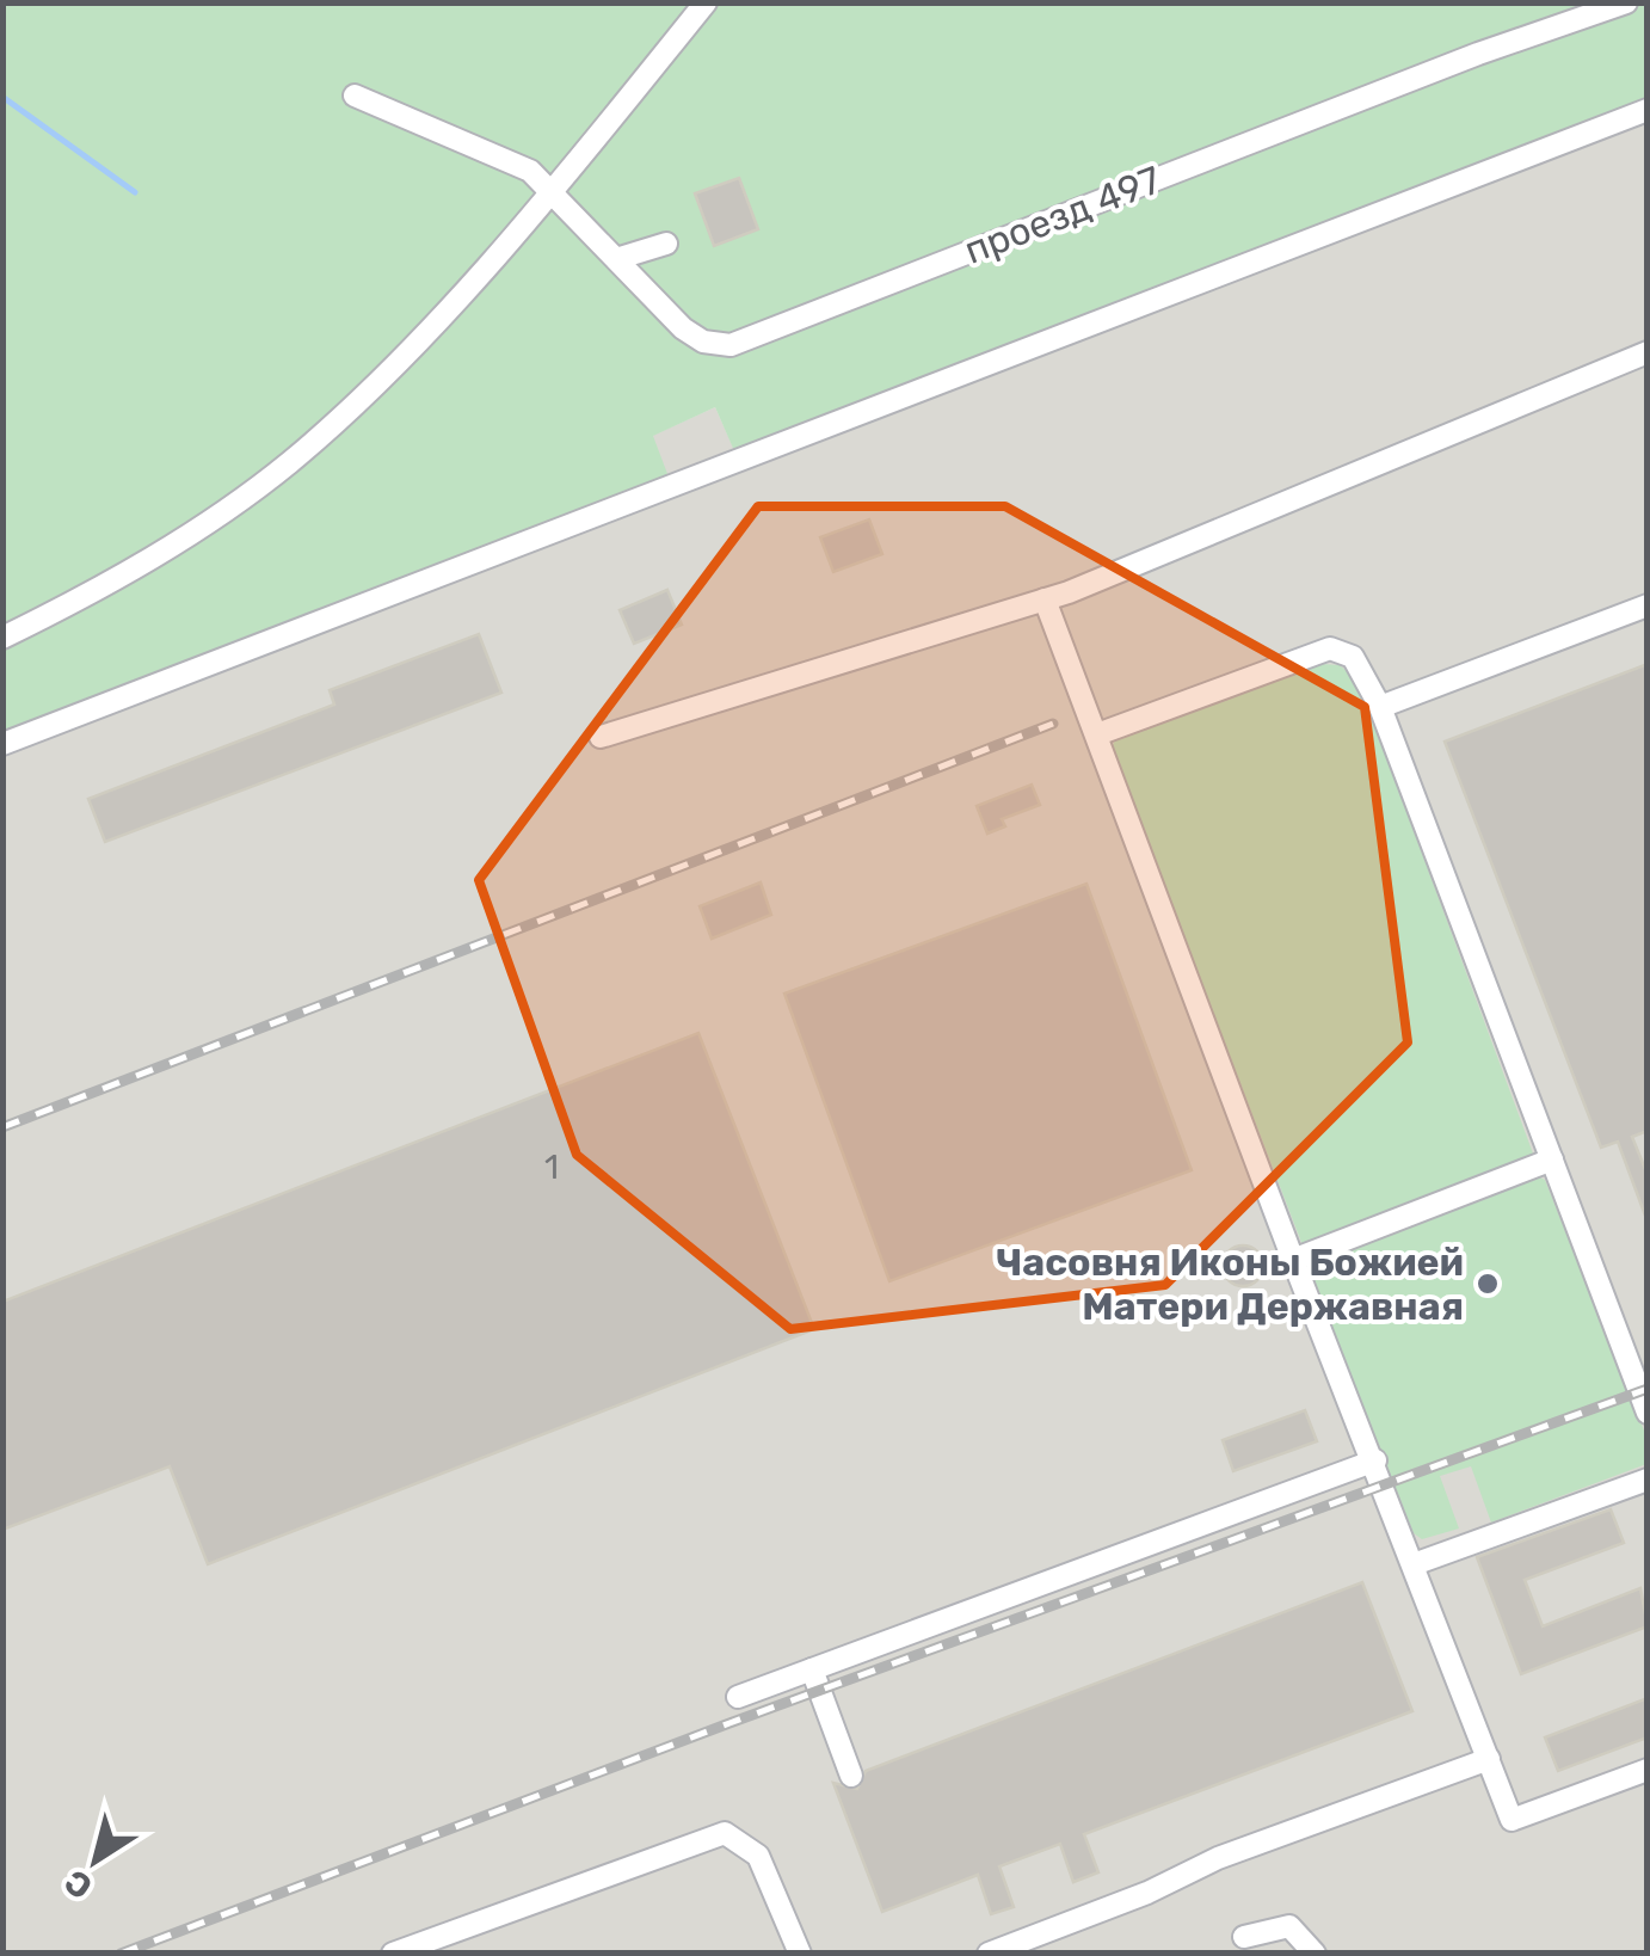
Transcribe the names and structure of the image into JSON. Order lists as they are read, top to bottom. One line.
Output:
{"streets":{"lane":["проезд 497"]},"places":["Часовня Иконы Божией Матери Державная"],"house_numbers":["1"],"north":"bottom left"}
